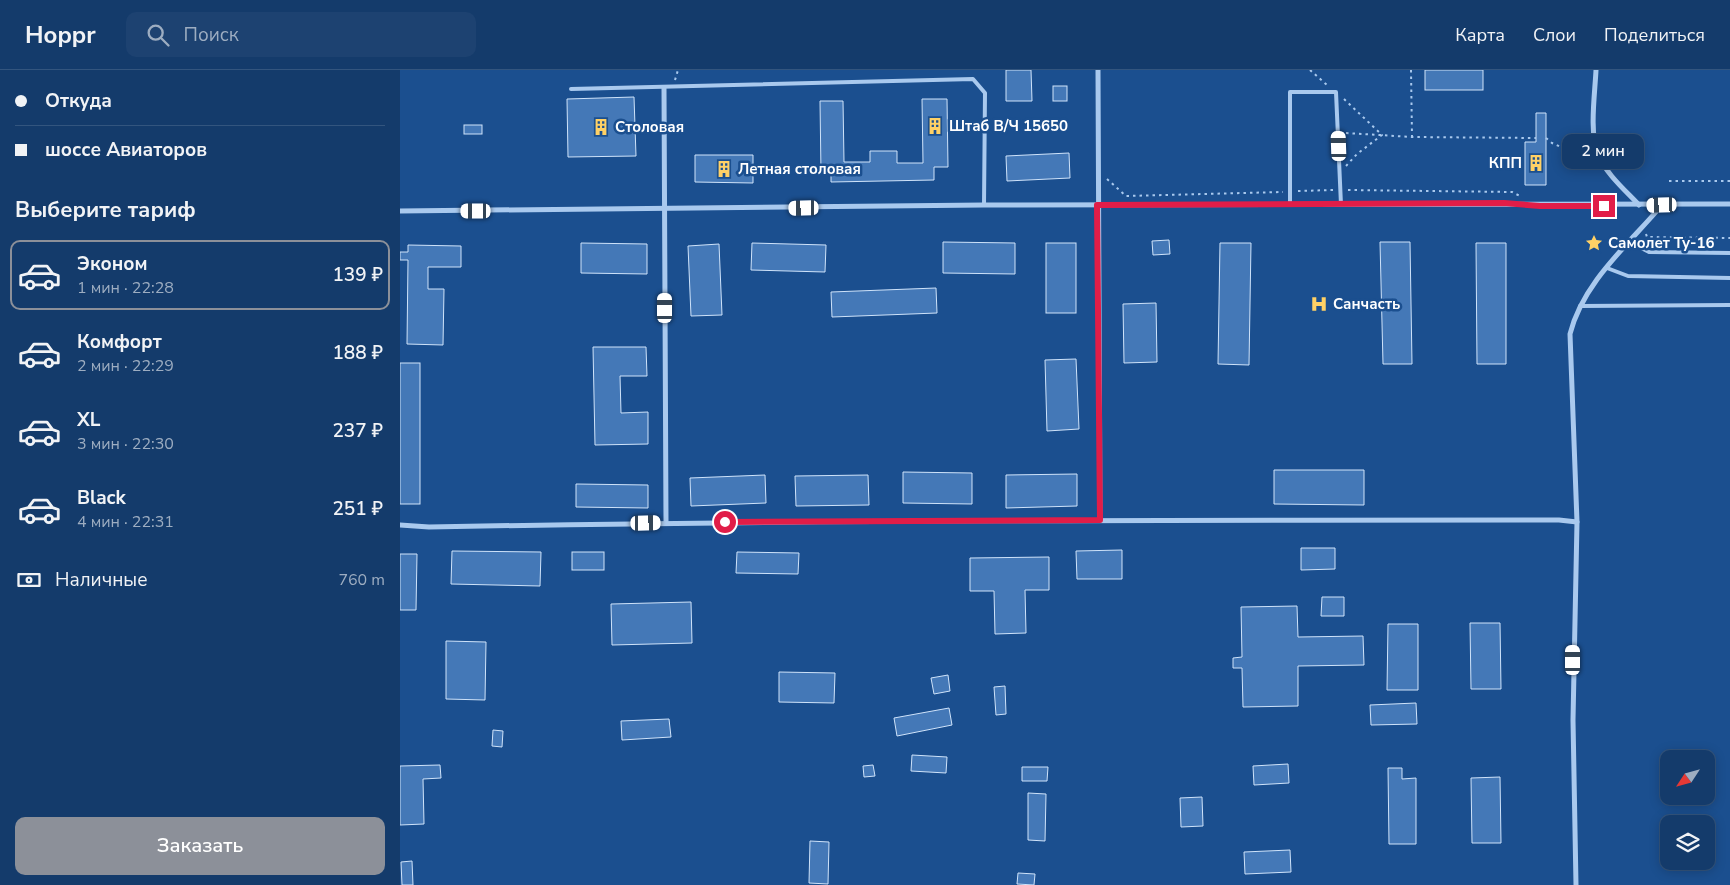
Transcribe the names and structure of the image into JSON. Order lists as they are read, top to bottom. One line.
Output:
{"places":{"building":["Штаб В/Ч 15650","Столовая","КПП","Летная столовая"],"place":["Самолет Ту-16"],"hospital":["Санчасть"]},"north":"bottom left","page":{"header":"Hoppr","search":"Поиск","nav":["Карта","Слои","Поделиться"],"banner":["Откуда","шоссе Авиаторов"],"bubble":"2 мин","heading":"Выберите тариф","list":[{"name":"Эконом","note":"1 мин · 22:28","value":"139 ₽"},{"name":"Комфорт","note":"2 мин · 22:29","value":"188 ₽"},{"name":"XL","note":"3 мин · 22:30","value":"237 ₽"},{"name":"Black","note":"4 мин · 22:31","value":"251 ₽"}],"pay":["Наличные","760 m"],"buttons":"Заказать"}}
